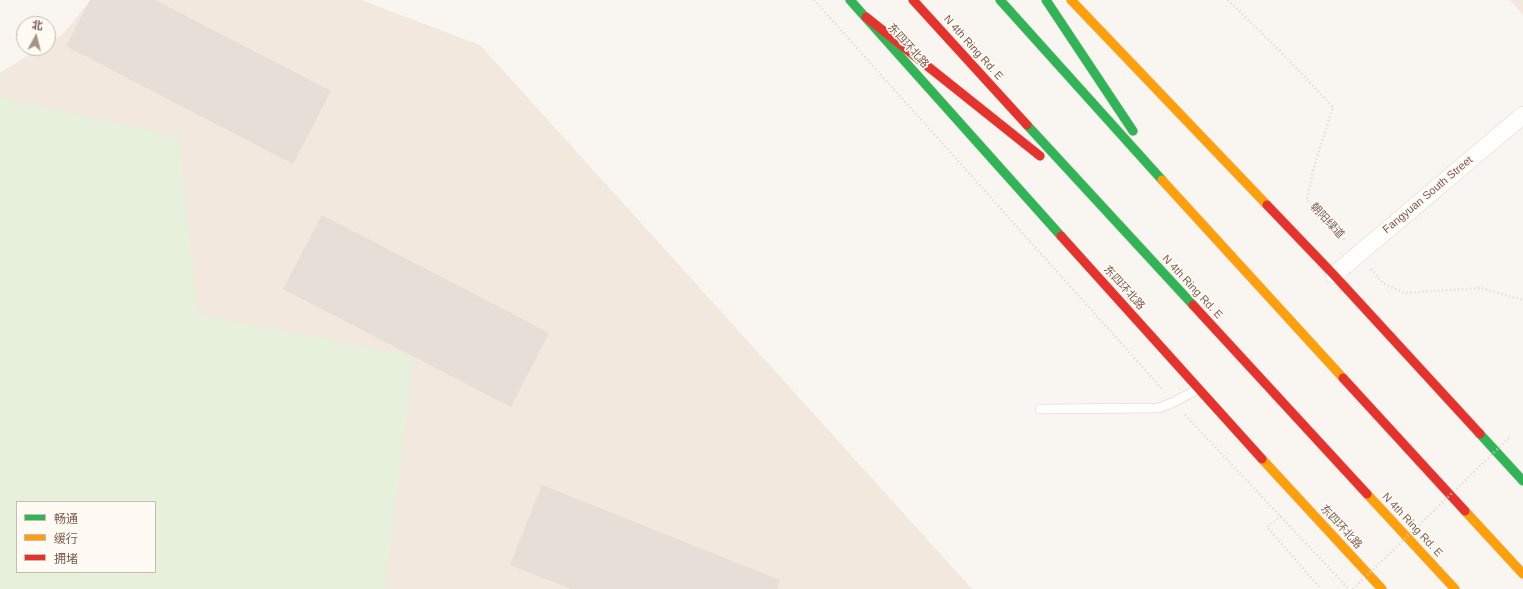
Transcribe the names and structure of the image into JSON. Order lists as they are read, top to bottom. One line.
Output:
{"streets":{"main road":["东四环北路","N 4th Ring Rd. E"],"street":["Fangyuan South Street"],"path":["朝阳绿道"]},"crossings":[["Fangyuan South Street","朝阳绿道"]],"legend":["畅通","缓行","拥堵"],"north":"top"}
